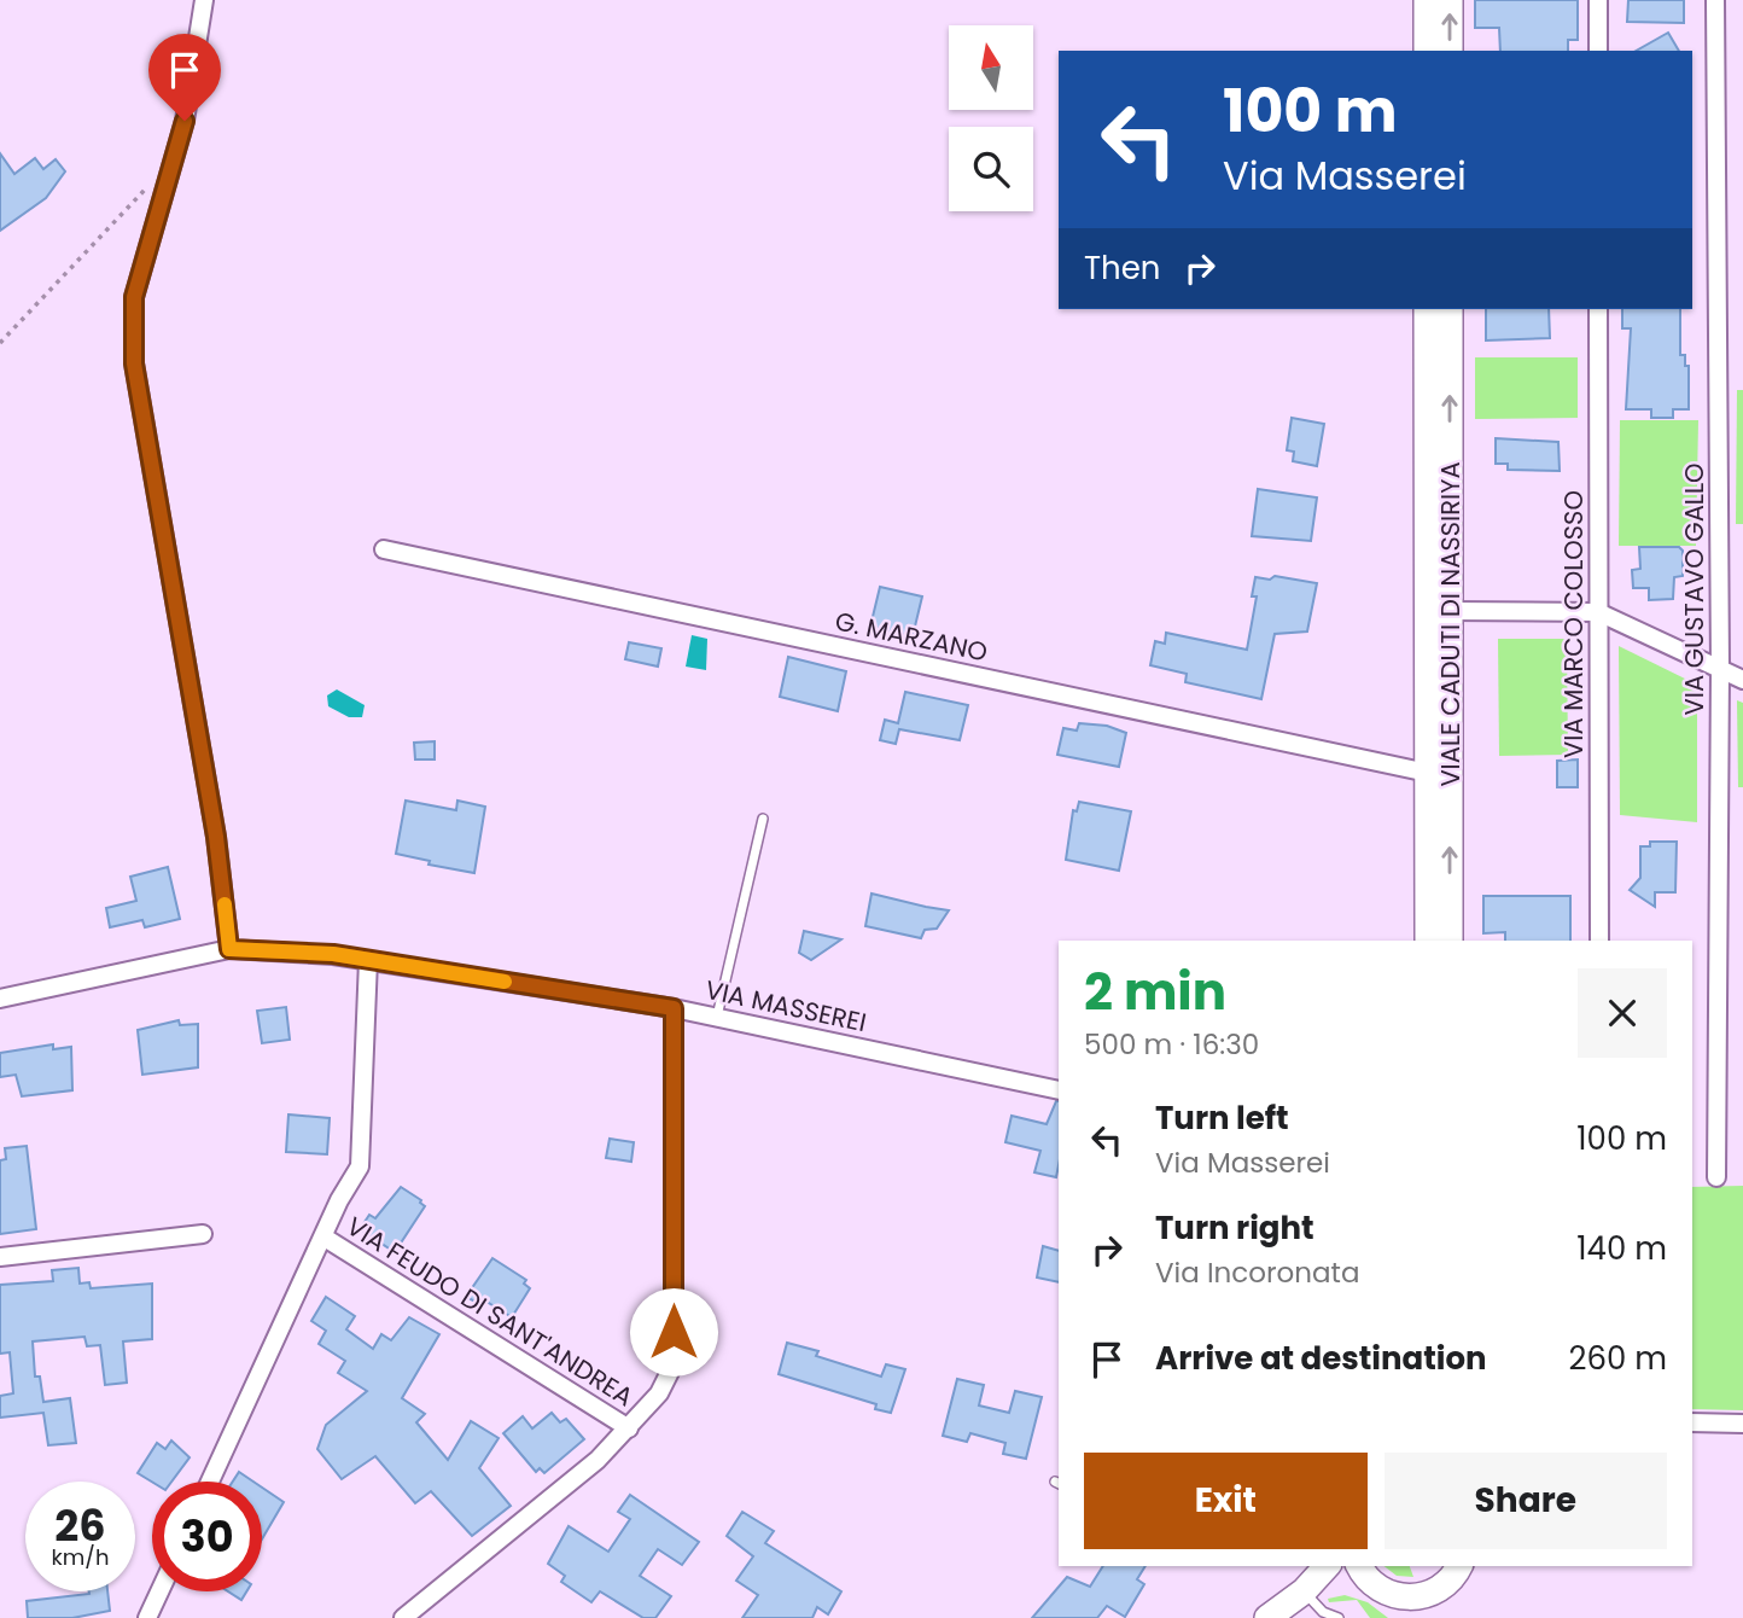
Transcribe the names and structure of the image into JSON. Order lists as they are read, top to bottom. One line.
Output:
{"streets":{"main road":["VIALE CADUTI DI NASSIRIYA"],"street":["VIA GUSTAVO GALLO","VIA MARCO COLOSSO","G. MARZANO","VIA MASSEREI","VIA FEUDO DI SANT'ANDREA"]},"crossings":[["VIALE CADUTI DI NASSIRIYA","G. MARZANO"]],"north":"top","page":{"turn":["100 m","Via Masserei"],"then":"Then","heading":["2 min","500 m · 16:30"],"list":[{"name":"Turn left","note":"Via Masserei","value":"100 m"},{"name":"Turn right","note":"Via Incoronata","value":"140 m"},{"name":"Arrive at destination","value":"260 m"}],"buttons":["Exit","Share"],"speed":"26 km/h","limit":"30"}}
